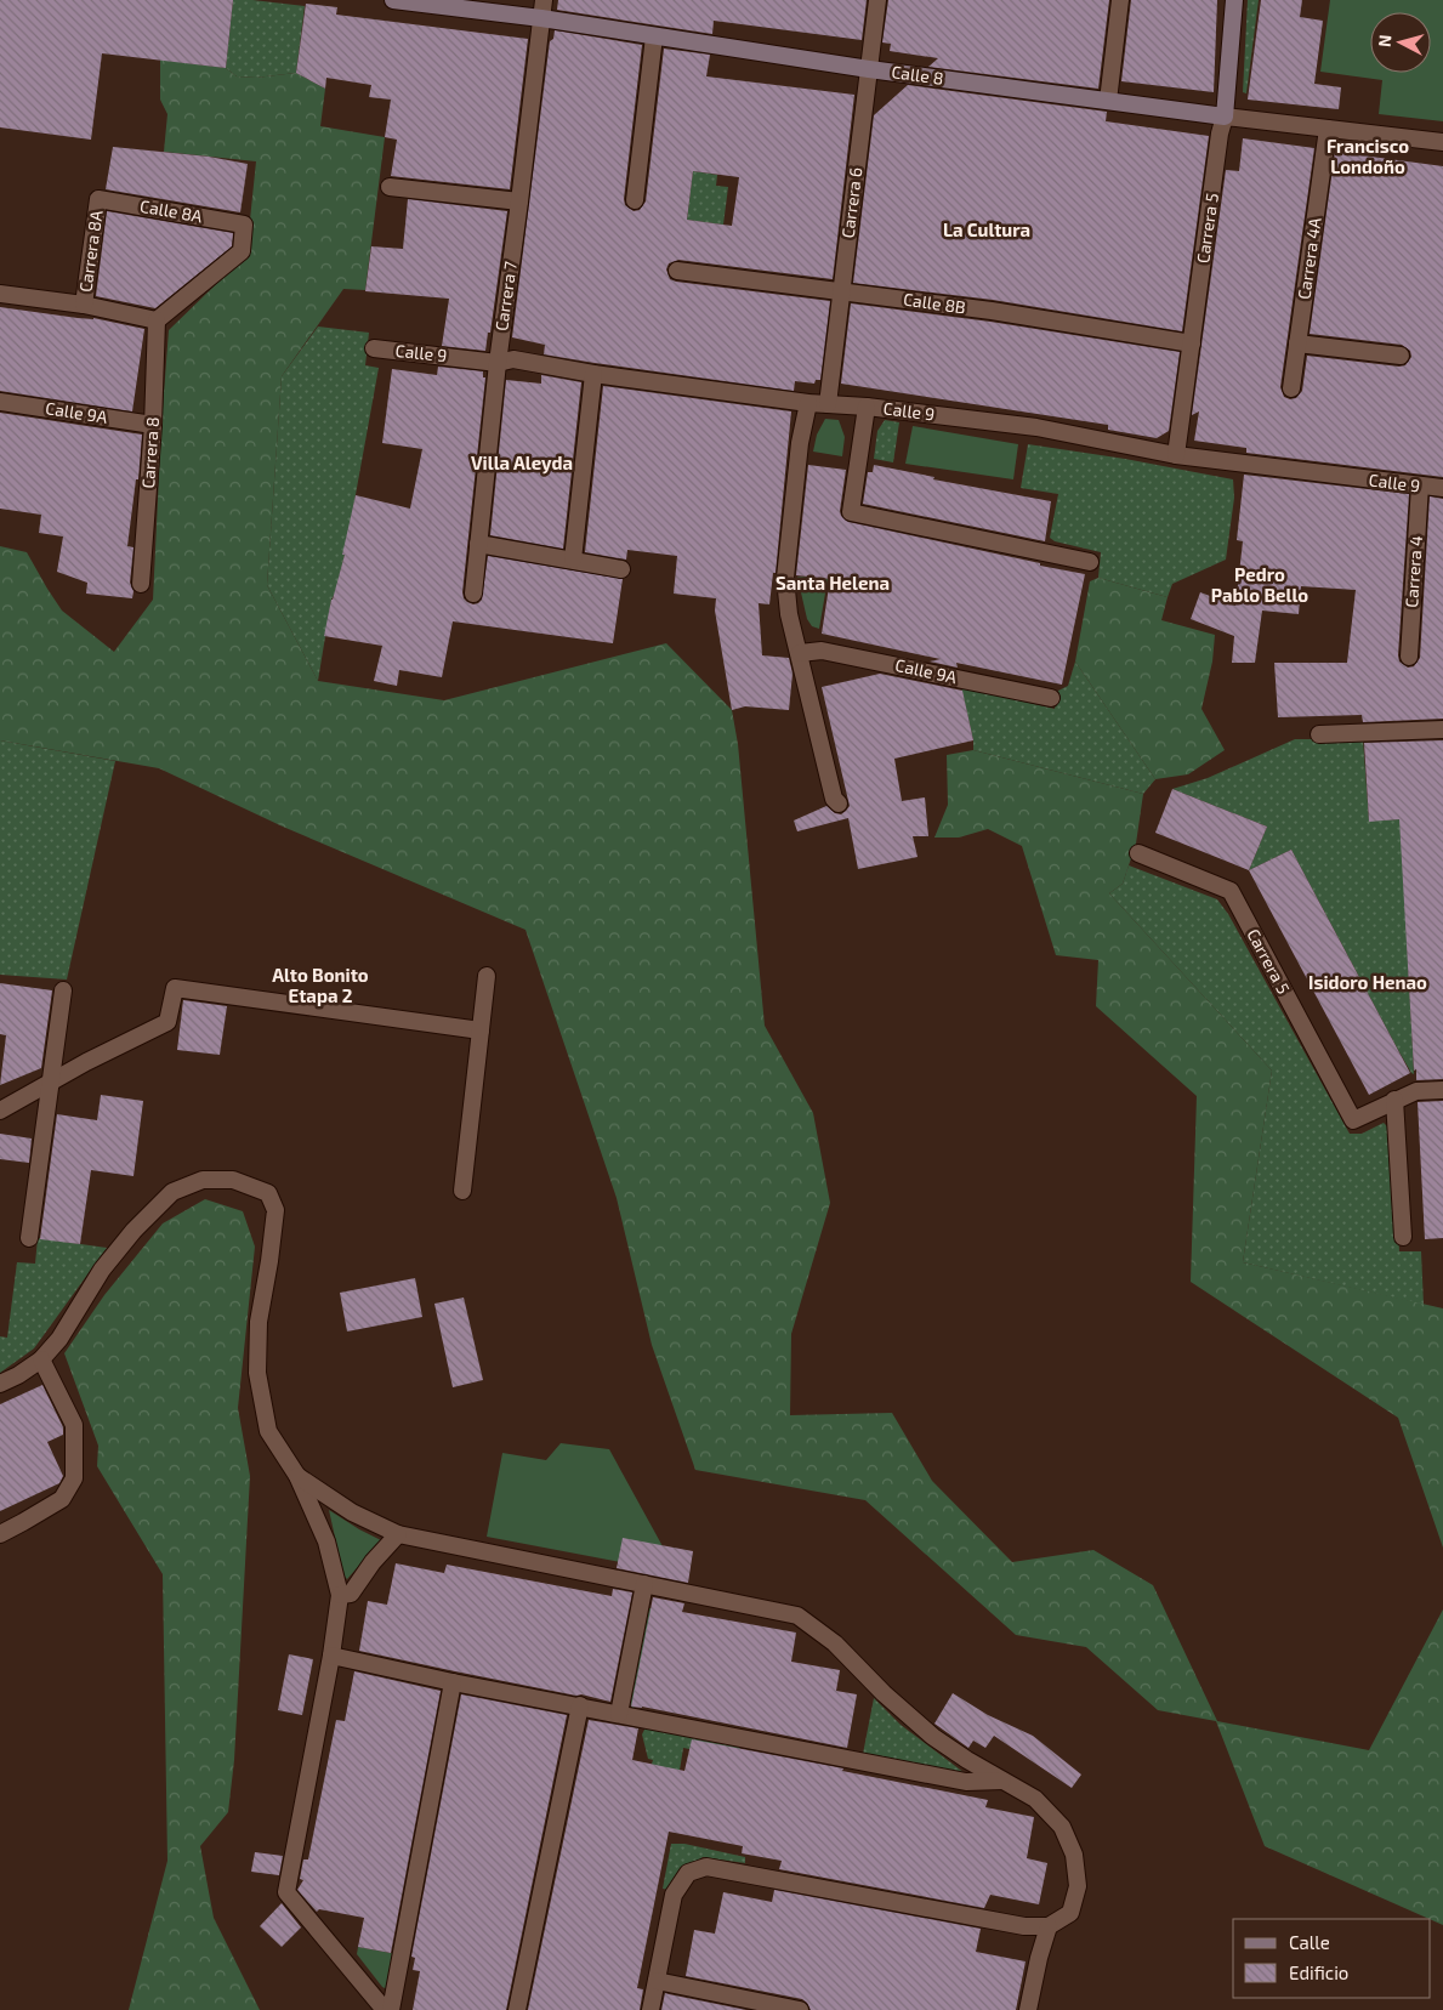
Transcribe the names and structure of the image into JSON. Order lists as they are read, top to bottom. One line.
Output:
{"streets":{"main road":["Calle 8","Carrera 5"],"street":["Carrera 6","Calle 8A","Carrera 8A","Carrera 4A","Carrera 7","Calle 8B","Calle 9","Calle 9A","Carrera 8","Carrera 4"]},"crossings":[["Calle 8","Carrera 6"],["Calle 8","Carrera 5"],["Calle 8","Carrera 4A"],["Calle 8","Carrera 7"],["Carrera 6","Calle 8B"],["Carrera 6","Calle 9"],["Calle 8A","Carrera 8A"],["Calle 8A","Carrera 8"],["Carrera 5","Calle 8B"],["Carrera 5","Calle 9"],["Carrera 7","Calle 9"],["Calle 9","Carrera 4"],["Calle 9A","Carrera 8"]],"districts":["Francisco Londoño","La Cultura","Villa Aleyda","Pedro Pablo Bello","Santa Helena","Alto Bonito Etapa 2","Isidoro Henao"],"legend":["Calle","Edificio"],"north":"left"}
